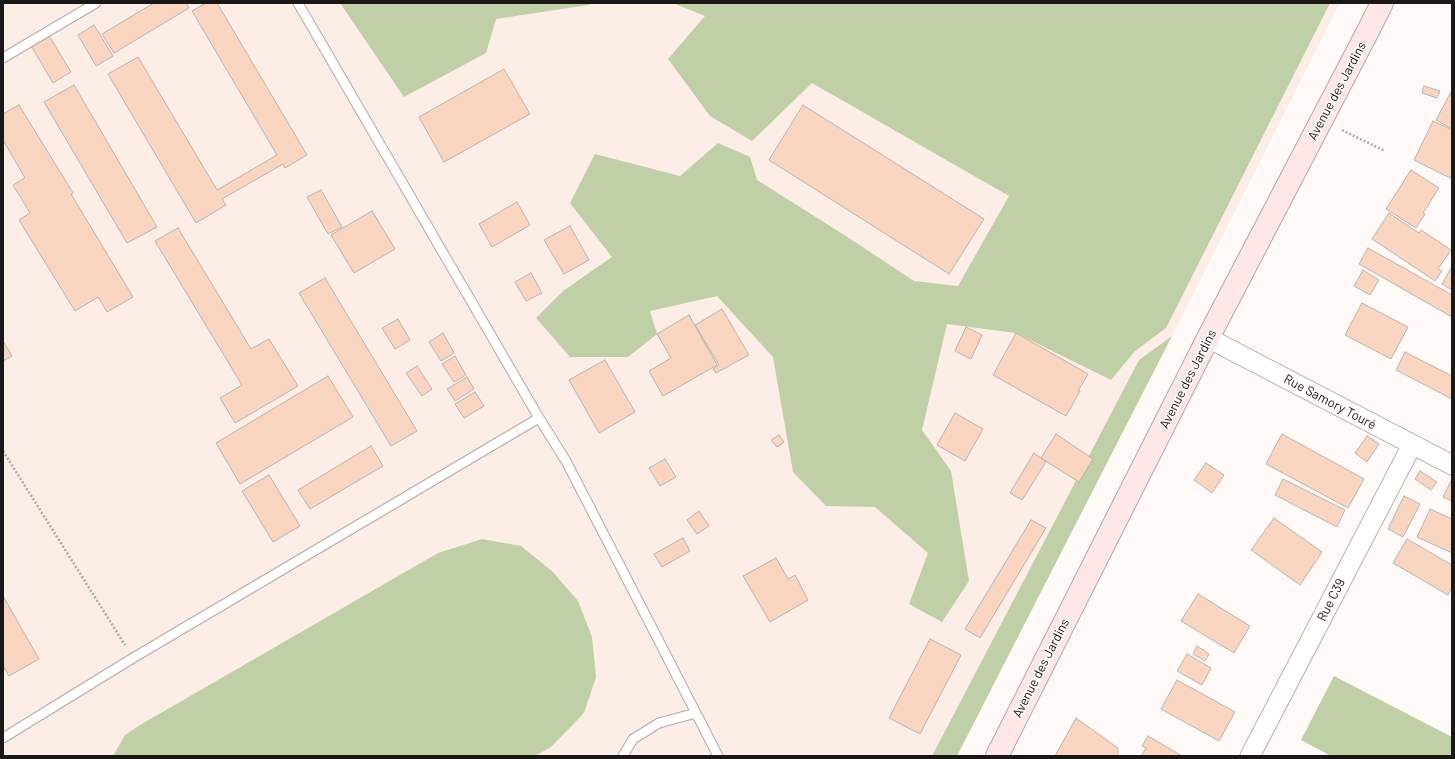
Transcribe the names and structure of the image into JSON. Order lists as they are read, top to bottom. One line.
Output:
{"streets":{"main road":["Avenue des Jardins"],"street":["Rue Samory Touré","Rue C39"]},"crossings":[["Avenue des Jardins","Rue Samory Touré"],["Rue Samory Touré","Rue C39"]]}
